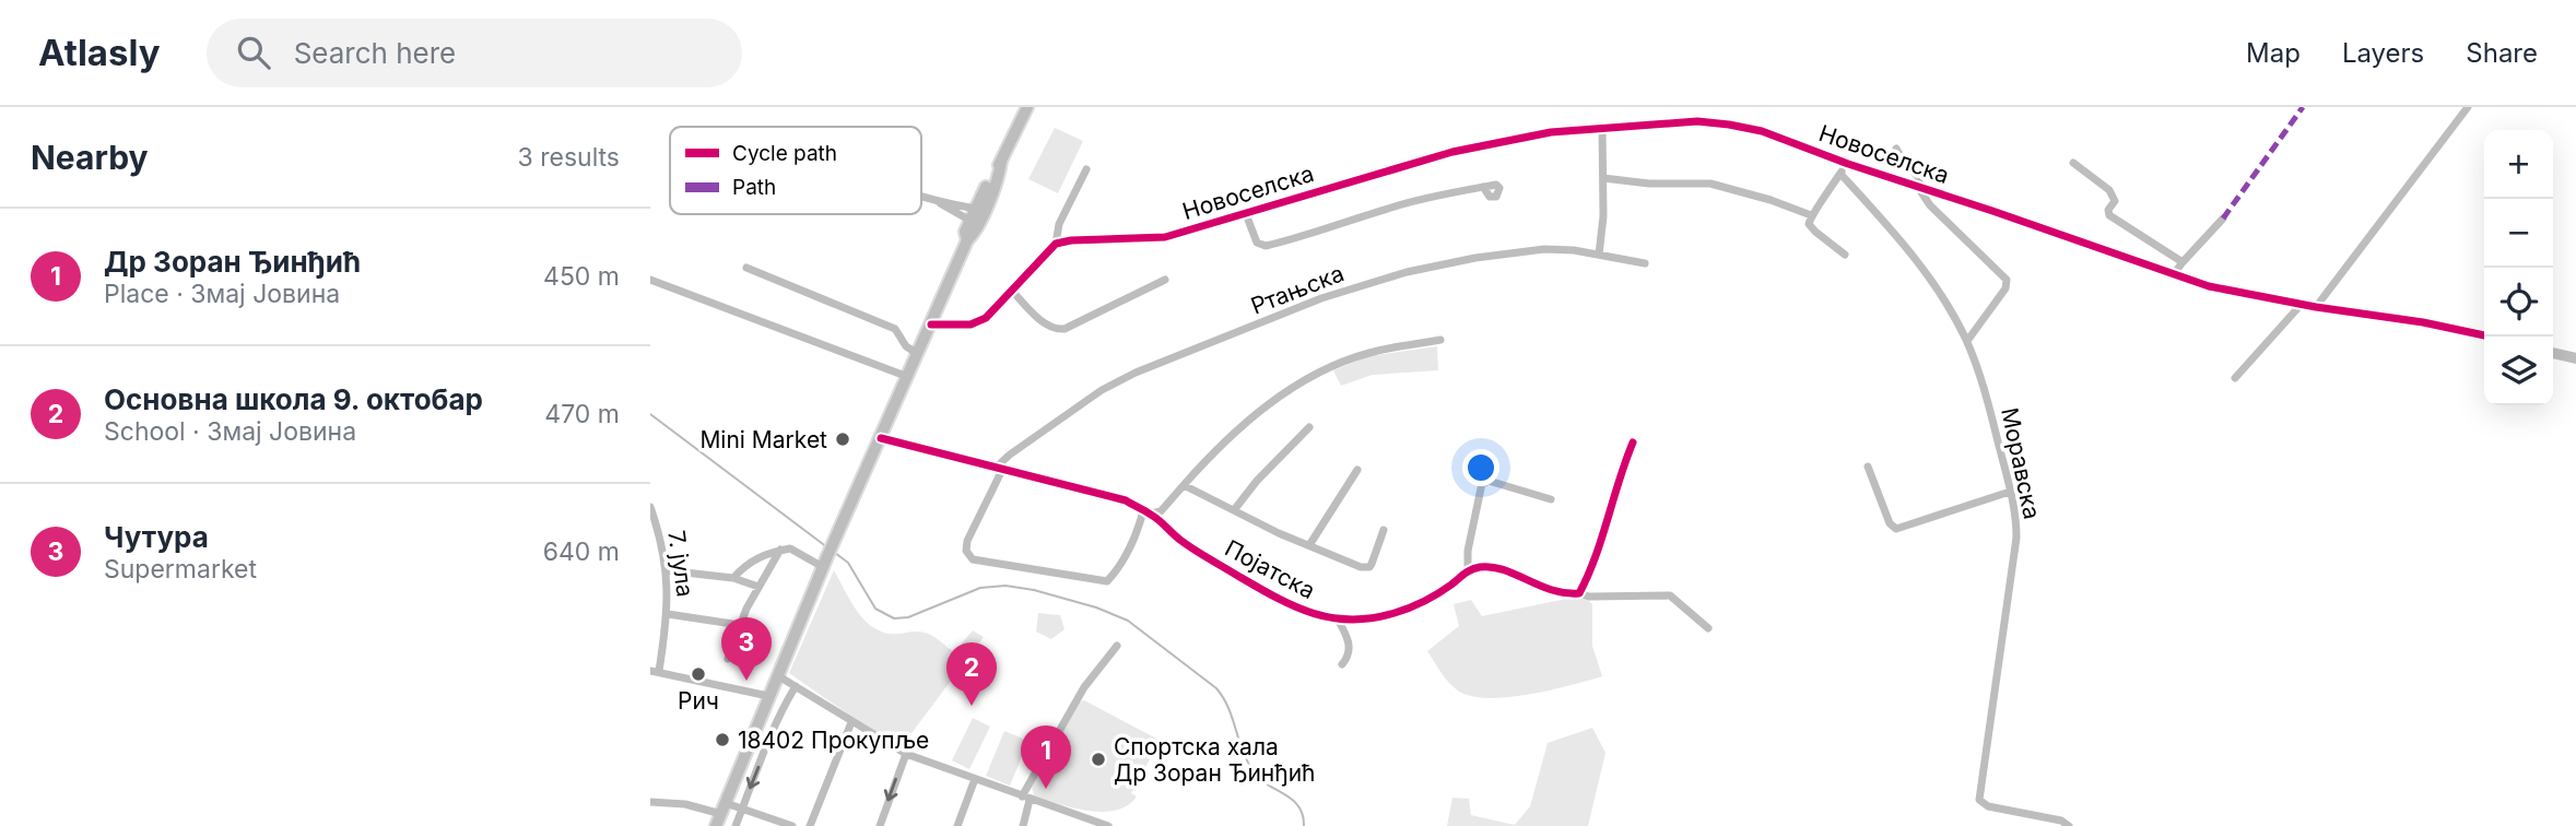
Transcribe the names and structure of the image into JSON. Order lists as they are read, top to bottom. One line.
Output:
{"streets":{"street":["Новоселска","Ртањска","Моравска","7. јула","Појатска"]},"crossings":[["Ртањска","Појатска"]],"places":["Mini Market","Рич","18402 Прокупље","Спортска хала Др Зоран Ђинђић"],"legend":["Cycle path","Path"],"page":{"header":"Atlasly","search":"Search here","nav":["Map","Layers","Share"],"heading":["Nearby","3 results"],"map_buttons":["+","−"],"list":[{"mark":"1","name":"Др Зоран Ђинђић","note":"Place · Змај Јовина","value":"450 m"},{"mark":"2","name":"Основна школа 9. октобар","note":"School · Змај Јовина","value":"470 m"},{"mark":"3","name":"Чутура","note":"Supermarket","value":"640 m"}],"pins":["3","2","1"]}}
